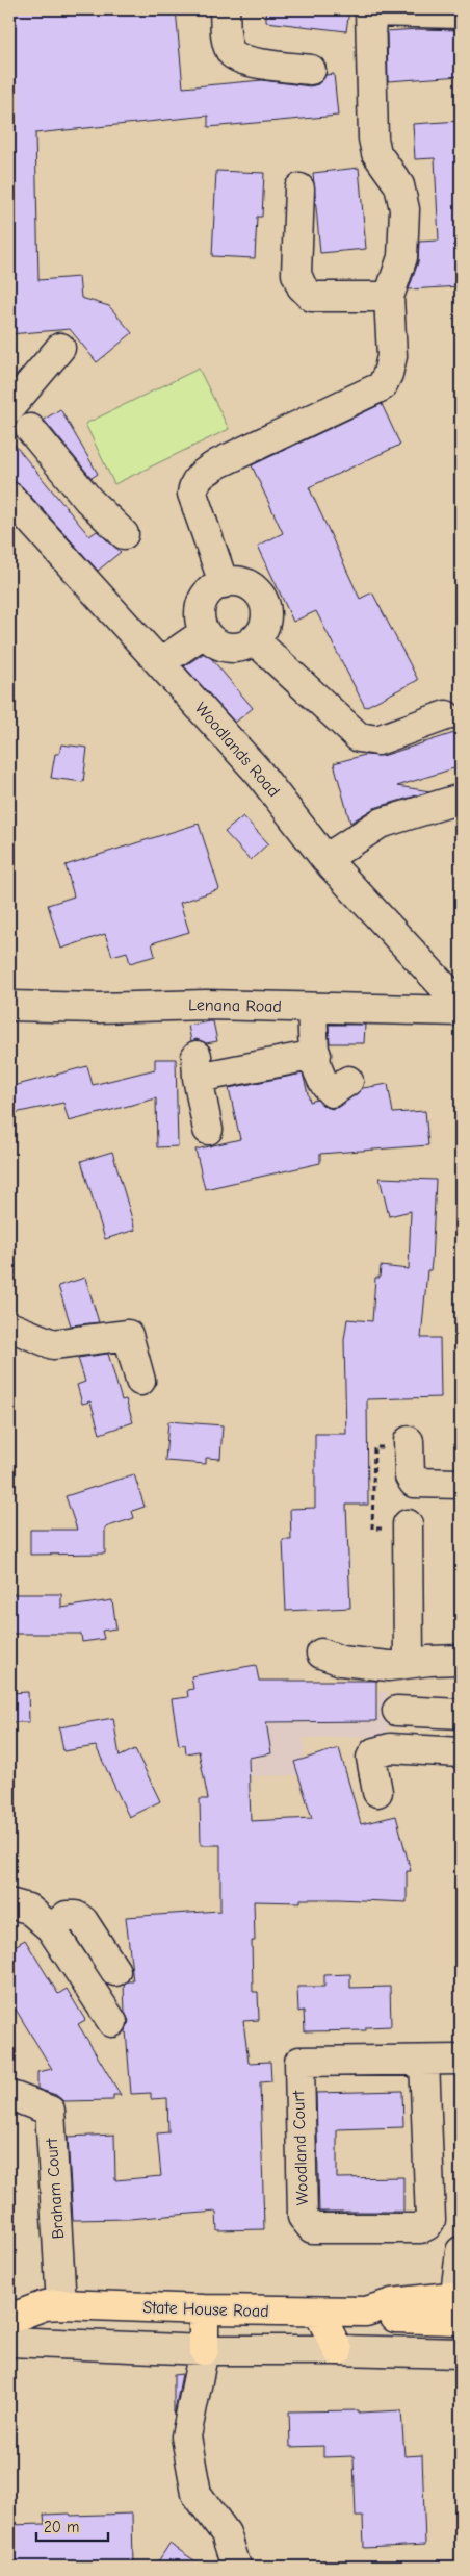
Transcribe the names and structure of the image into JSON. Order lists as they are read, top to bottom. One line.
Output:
{"streets":{"main road":["State House Road"],"street":["Woodlands Road","Lenana Road","Woodland Court","Braham Court"]},"crossings":[["Braham Court","State House Road"]],"scale_bar":"20 m"}
